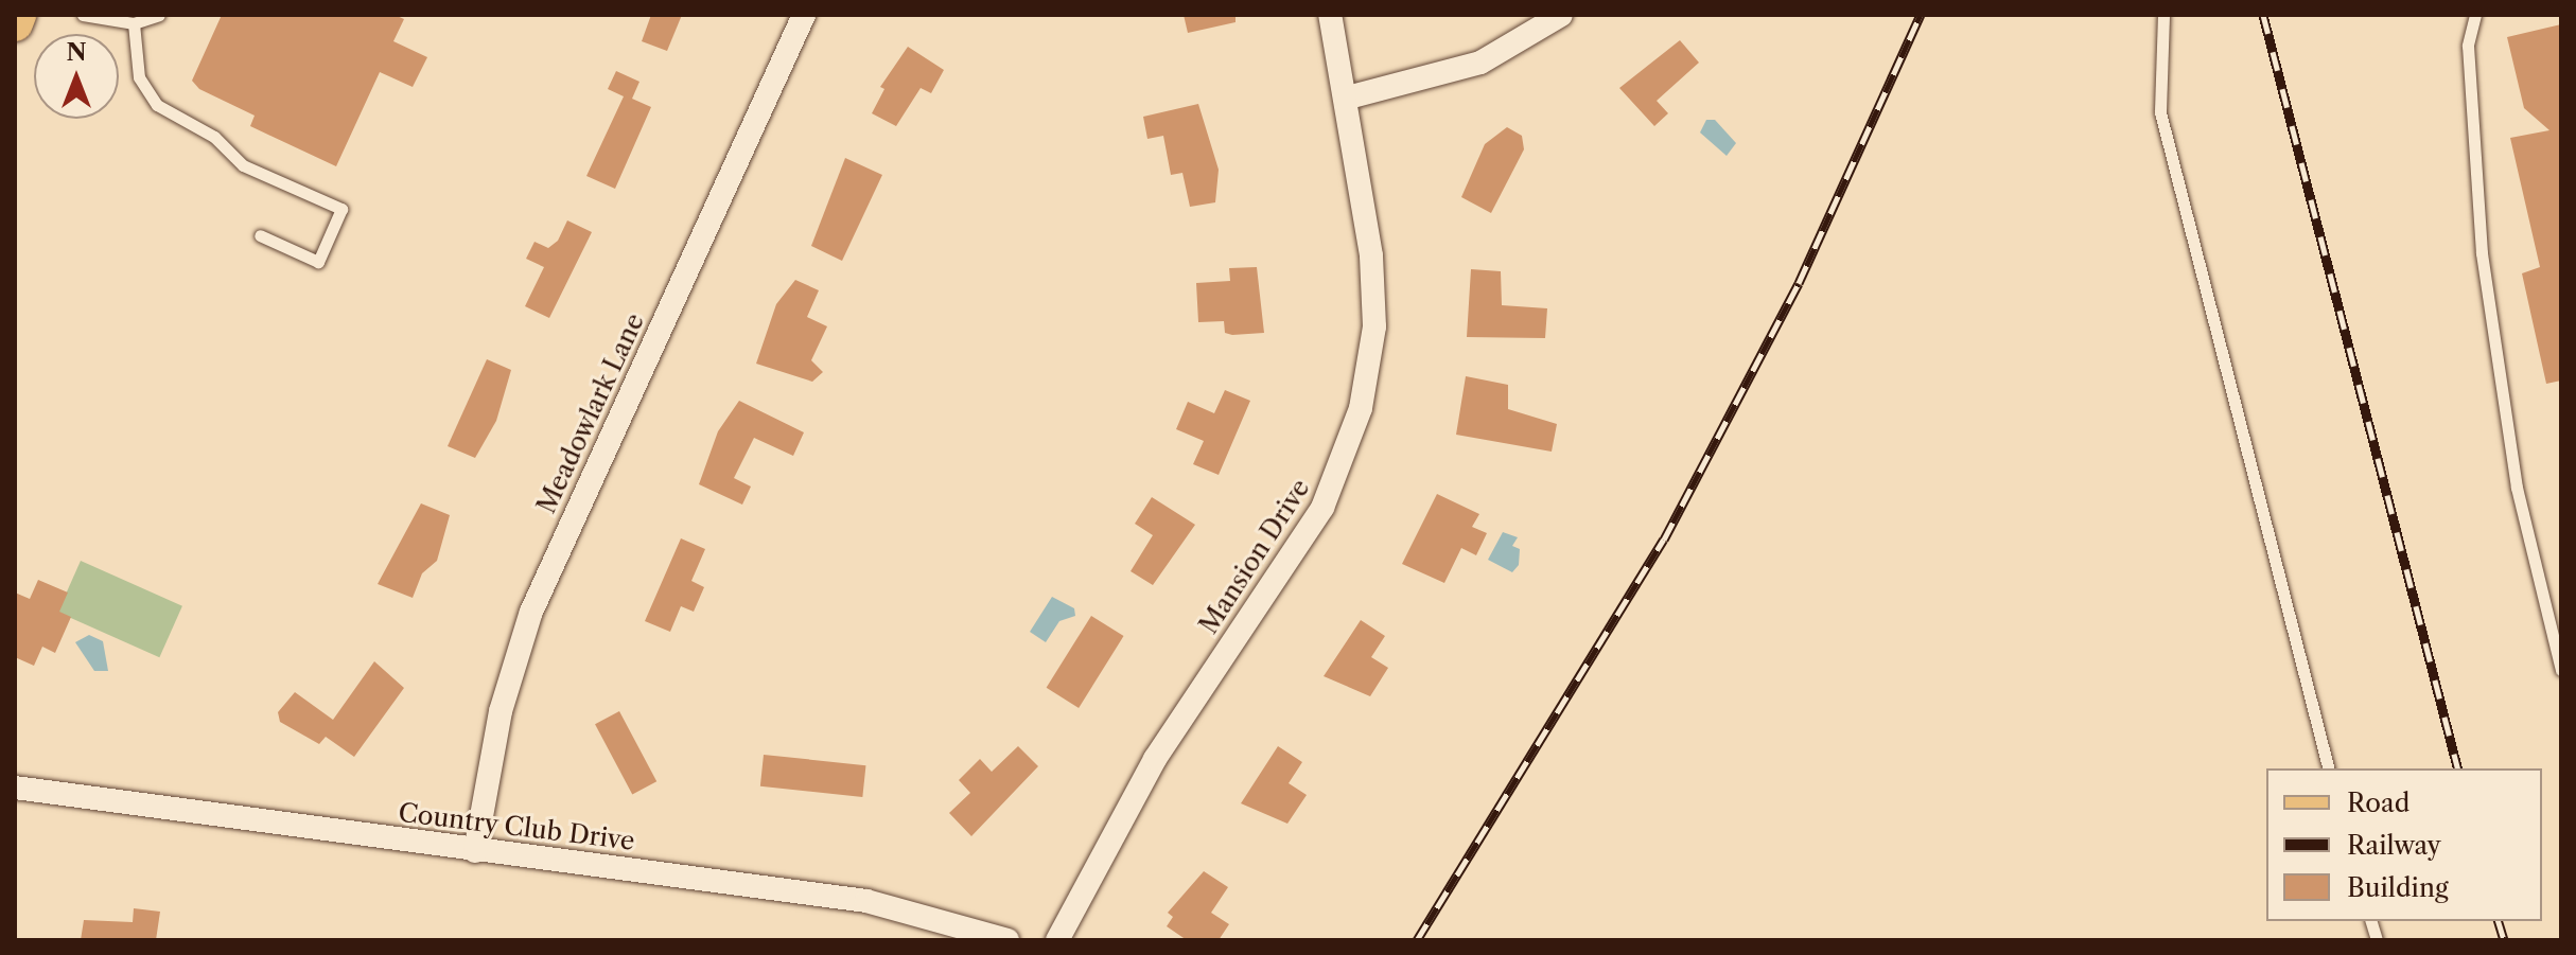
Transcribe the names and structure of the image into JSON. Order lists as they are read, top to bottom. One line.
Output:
{"streets":{"street":["Meadowlark Lane","Mansion Drive","Country Club Drive"]},"crossings":[["Meadowlark Lane","Country Club Drive"]],"legend":["Road","Railway","Building"],"north":"top"}
